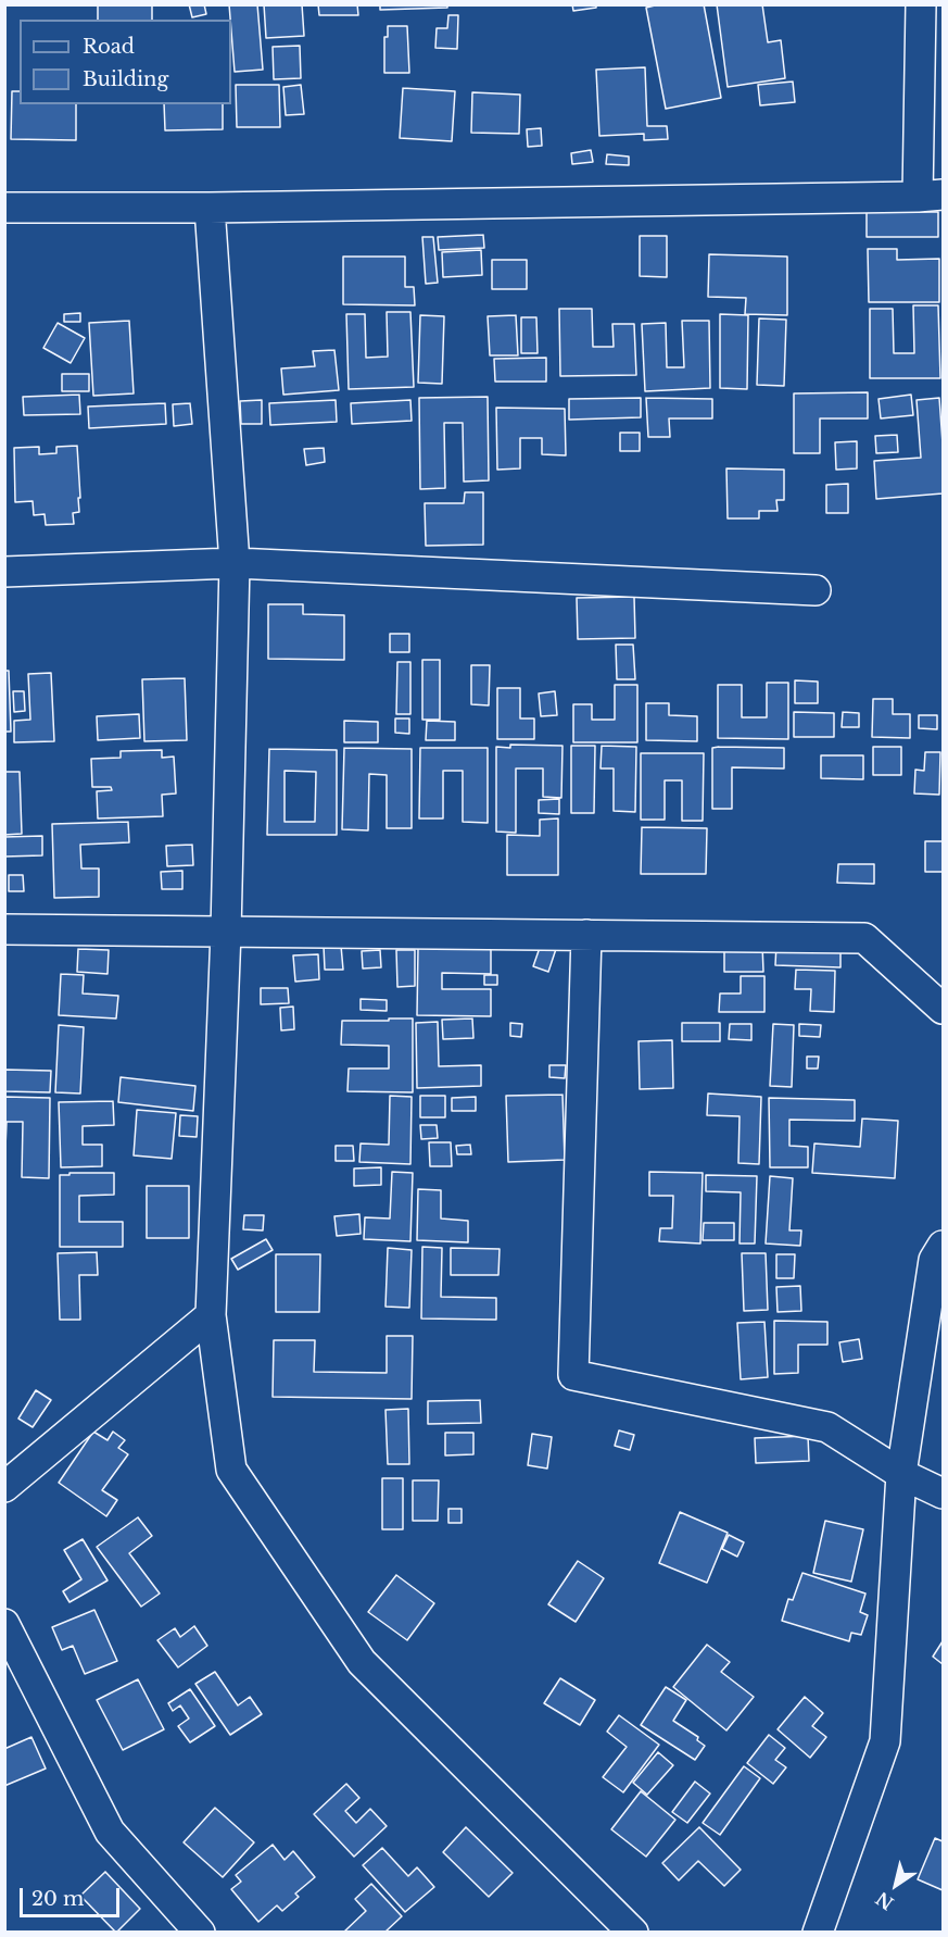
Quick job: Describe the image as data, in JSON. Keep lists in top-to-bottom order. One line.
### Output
{"legend":["Road","Building"],"scale_bar":"20 m","north":"bottom left"}
